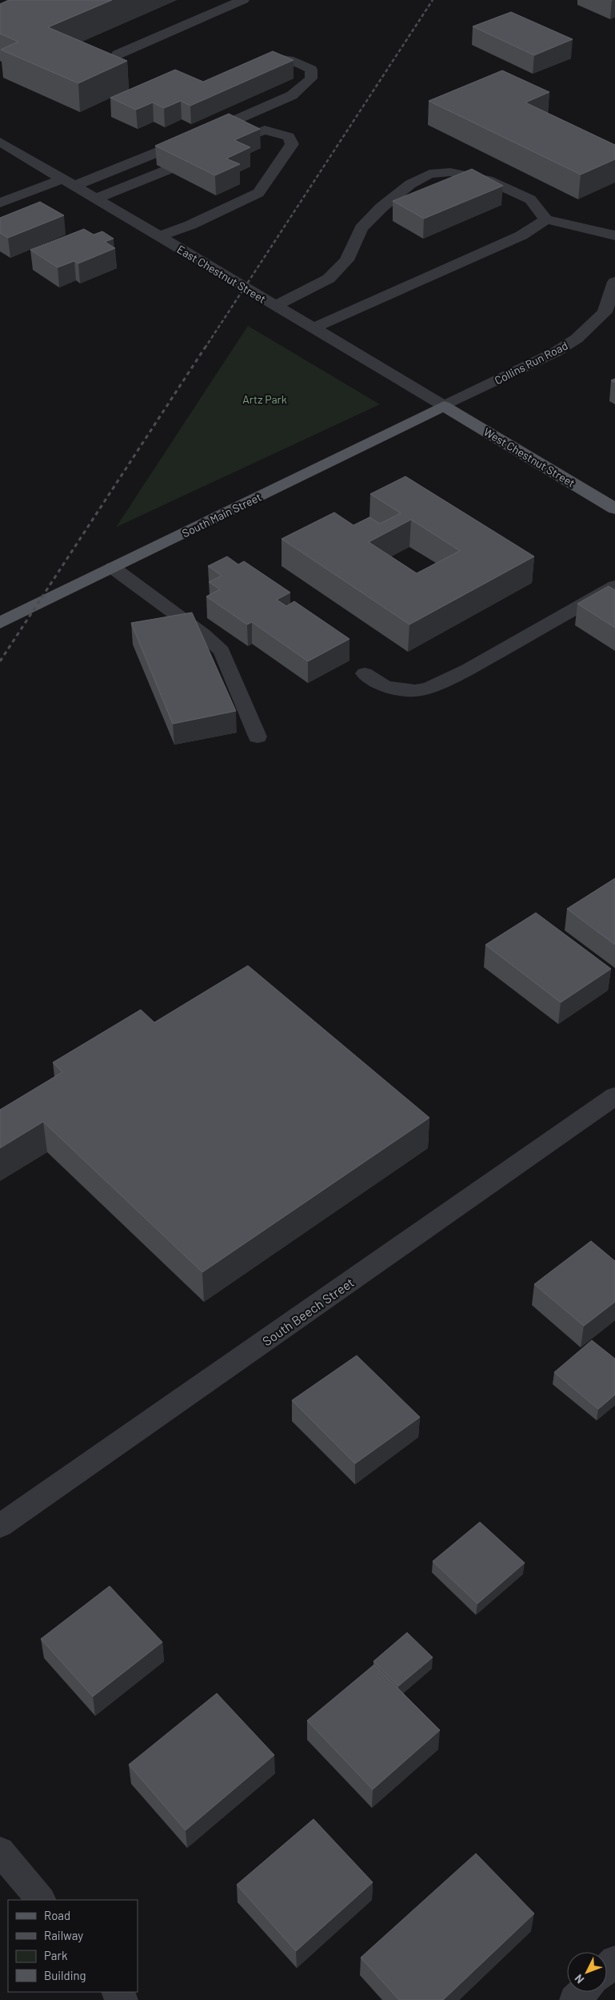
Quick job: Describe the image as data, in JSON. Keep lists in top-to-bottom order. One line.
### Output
{"streets":{"main road":["West Chestnut Street","South Main Street"],"street":["East Chestnut Street","Collins Run Road","South Beech Street"]},"crossings":[["East Chestnut Street","Collins Run Road"],["East Chestnut Street","West Chestnut Street"],["East Chestnut Street","South Main Street"],["Collins Run Road","West Chestnut Street"],["Collins Run Road","South Main Street"],["West Chestnut Street","South Main Street"]],"parks":["Artz Park"],"legend":["Road","Railway","Park","Building"],"north":"bottom left"}
